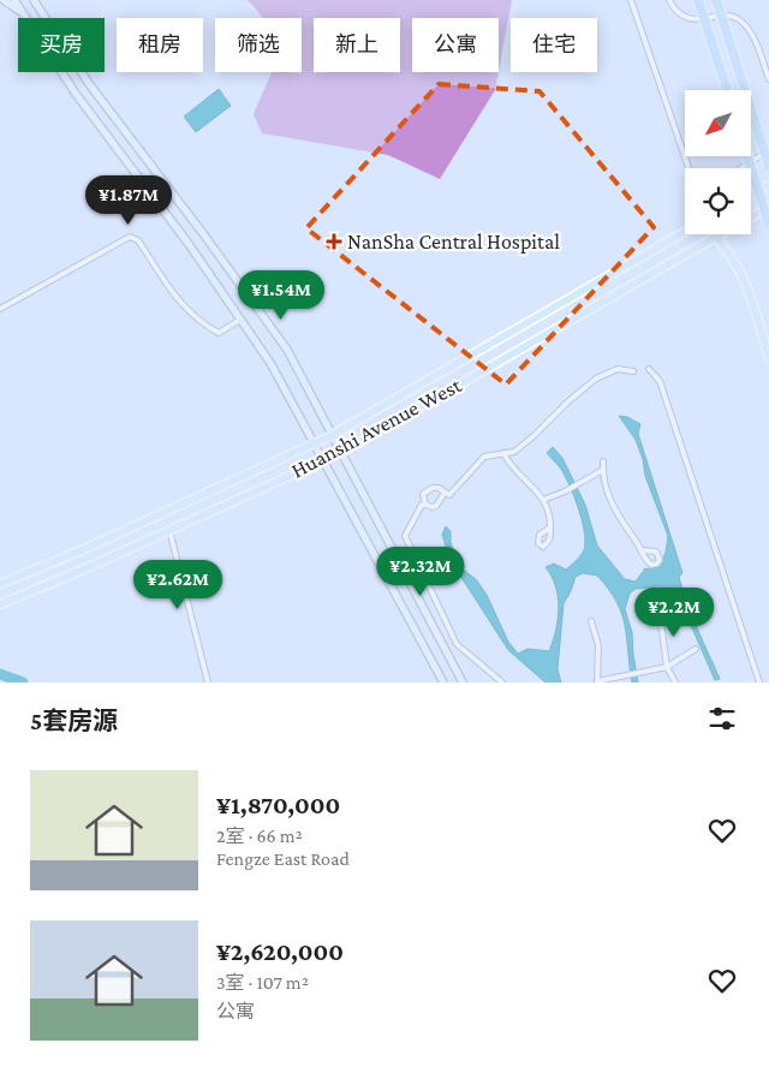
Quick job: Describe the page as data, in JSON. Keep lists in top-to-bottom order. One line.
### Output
{"streets":{"main road":["Huanshi Avenue West"]},"places":{"health":["NanSha Central Hospital"]},"north":"bottom left","page":{"chip":["买房","租房","筛选","新上","公寓","住宅"],"price":["¥1.87M","¥1.54M","¥2.32M","¥2.62M","¥2.2M"],"heading":"5套房源","list":[{"name":"¥1,870,000","note":"2室 · 66 m² · Fengze East Road"},{"name":"¥2,620,000","note":"3室 · 107 m² · 公寓"}]}}
